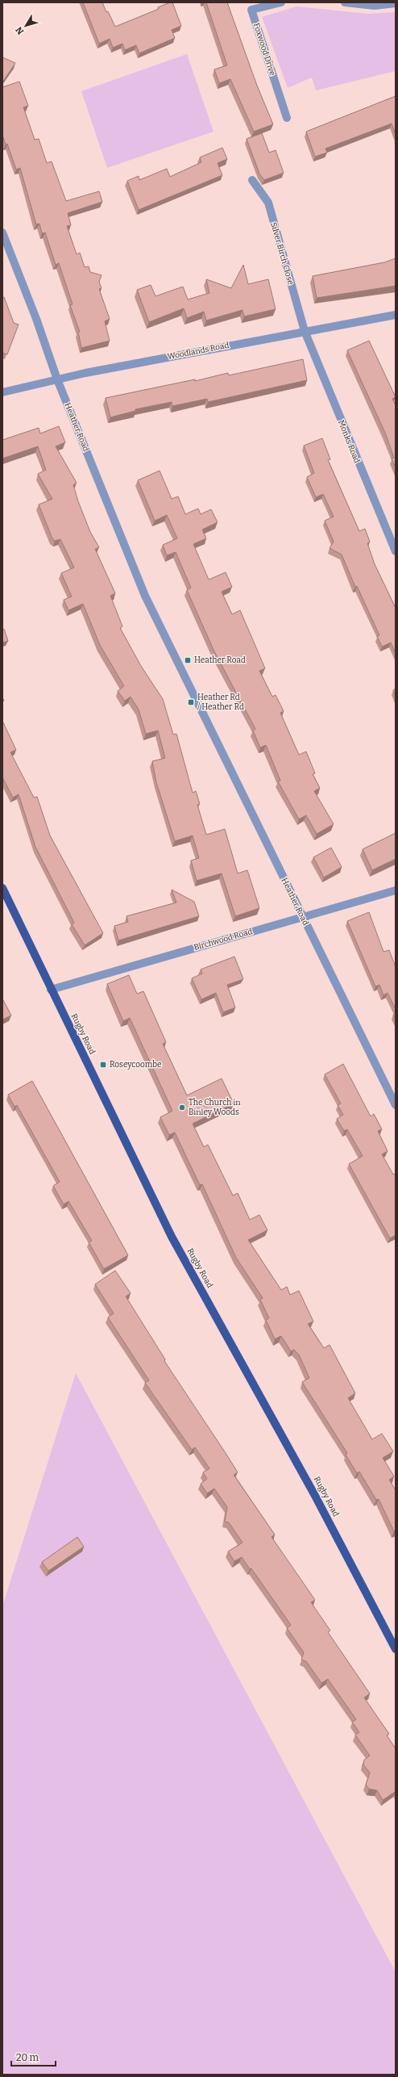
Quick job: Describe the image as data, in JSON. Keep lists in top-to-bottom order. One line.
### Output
{"streets":{"main road":["Rugby Road"],"street":["Foxwood Drive","Silver Birch Close","Woodlands Road","Heather Road","Monks Road","Birchwood Road"]},"crossings":[["Silver Birch Close","Woodlands Road"],["Silver Birch Close","Monks Road"],["Woodlands Road","Heather Road"],["Woodlands Road","Monks Road"],["Heather Road","Birchwood Road"],["Birchwood Road","Rugby Road"]],"places":{"transit":["Heather Road","Heather Rd / Heather Rd","Roseycoombe"],"other":["The Church in Binley Woods"]},"scale_bar":"20 m","north":"bottom left"}
